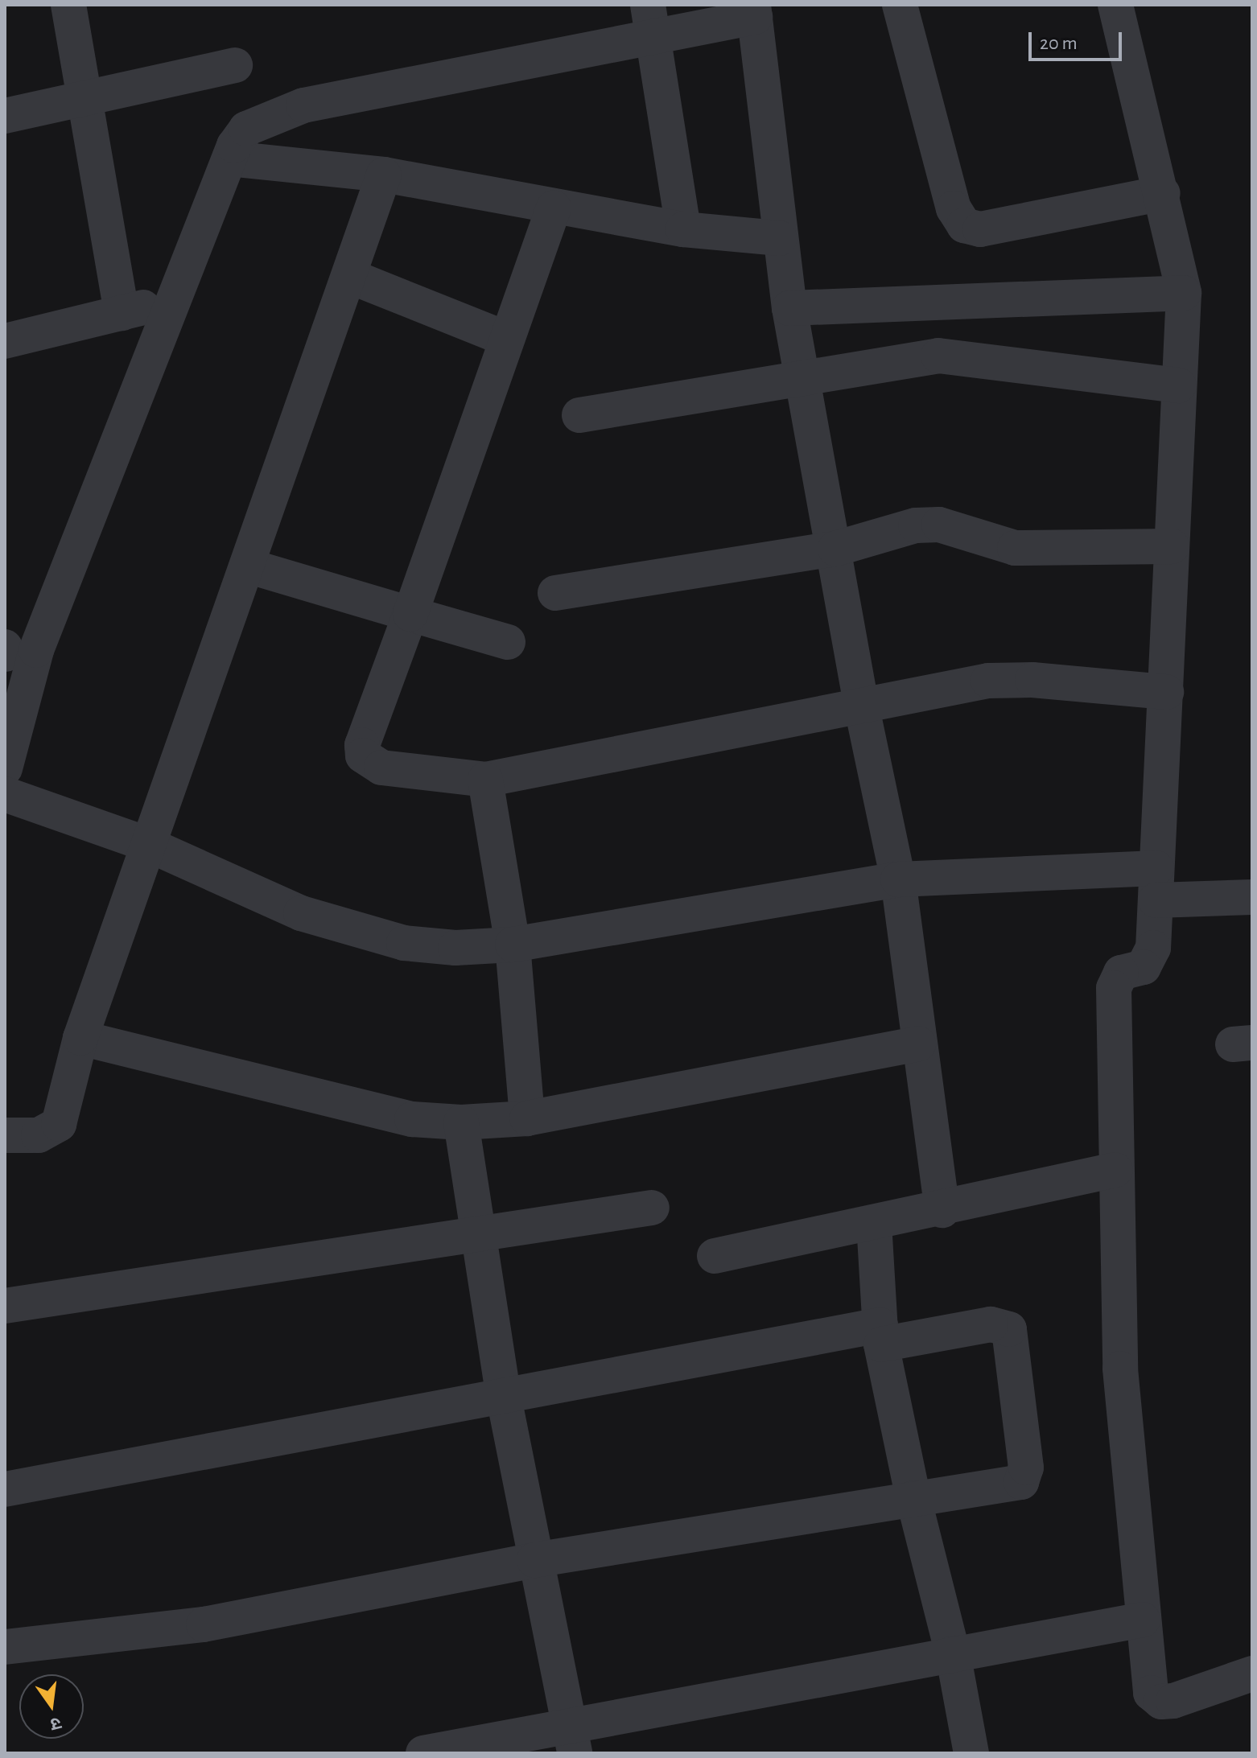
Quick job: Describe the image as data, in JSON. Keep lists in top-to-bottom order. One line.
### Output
{"scale_bar":"20 m","north":"bottom"}
